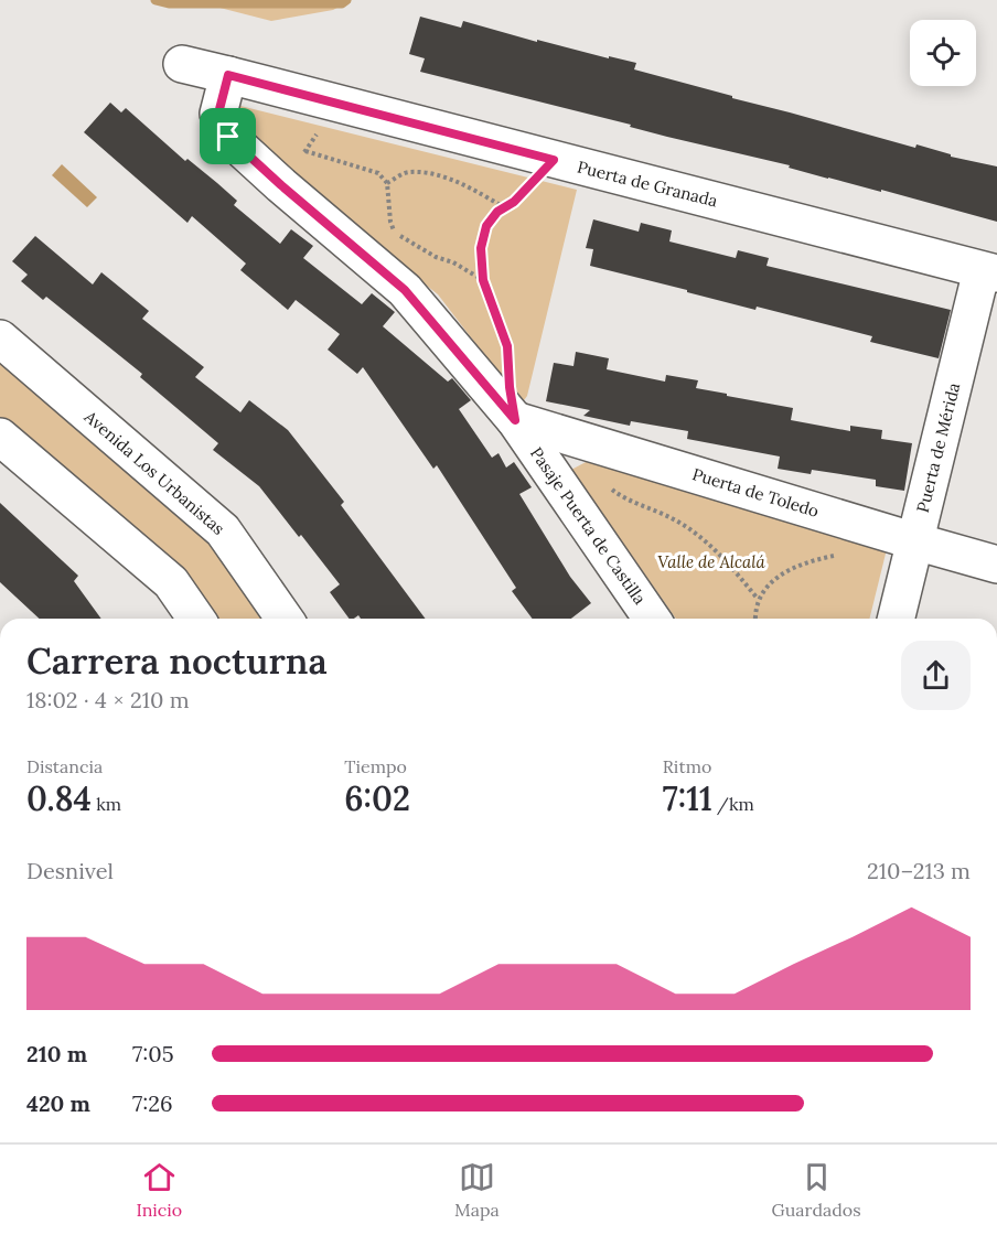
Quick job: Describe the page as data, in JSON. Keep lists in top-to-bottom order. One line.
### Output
{"streets":{"street":["Puerta de Granada","Puerta de Mérida","Avenida Los Urbanistas","Puerta de Toledo","Pasaje Puerta de Castilla"]},"crossings":[["Puerta de Granada","Puerta de Mérida"],["Puerta de Granada","Pasaje Puerta de Castilla"],["Puerta de Mérida","Puerta de Toledo"],["Puerta de Toledo","Pasaje Puerta de Castilla"]],"parks":["Valle de Alcalá"],"page":{"heading":["Carrera nocturna","18:02 · 4 × 210 m"],"stats":[["Distancia","0.84 km"],["Tiempo","6:02"],["Ritmo","7:11 /km"]],"chart":["Desnivel","210–213 m"],"list":[{"name":"210 m","note":"7:05"},{"name":"420 m","note":"7:26"}],"tabs":["Inicio","Mapa","Guardados"]}}
